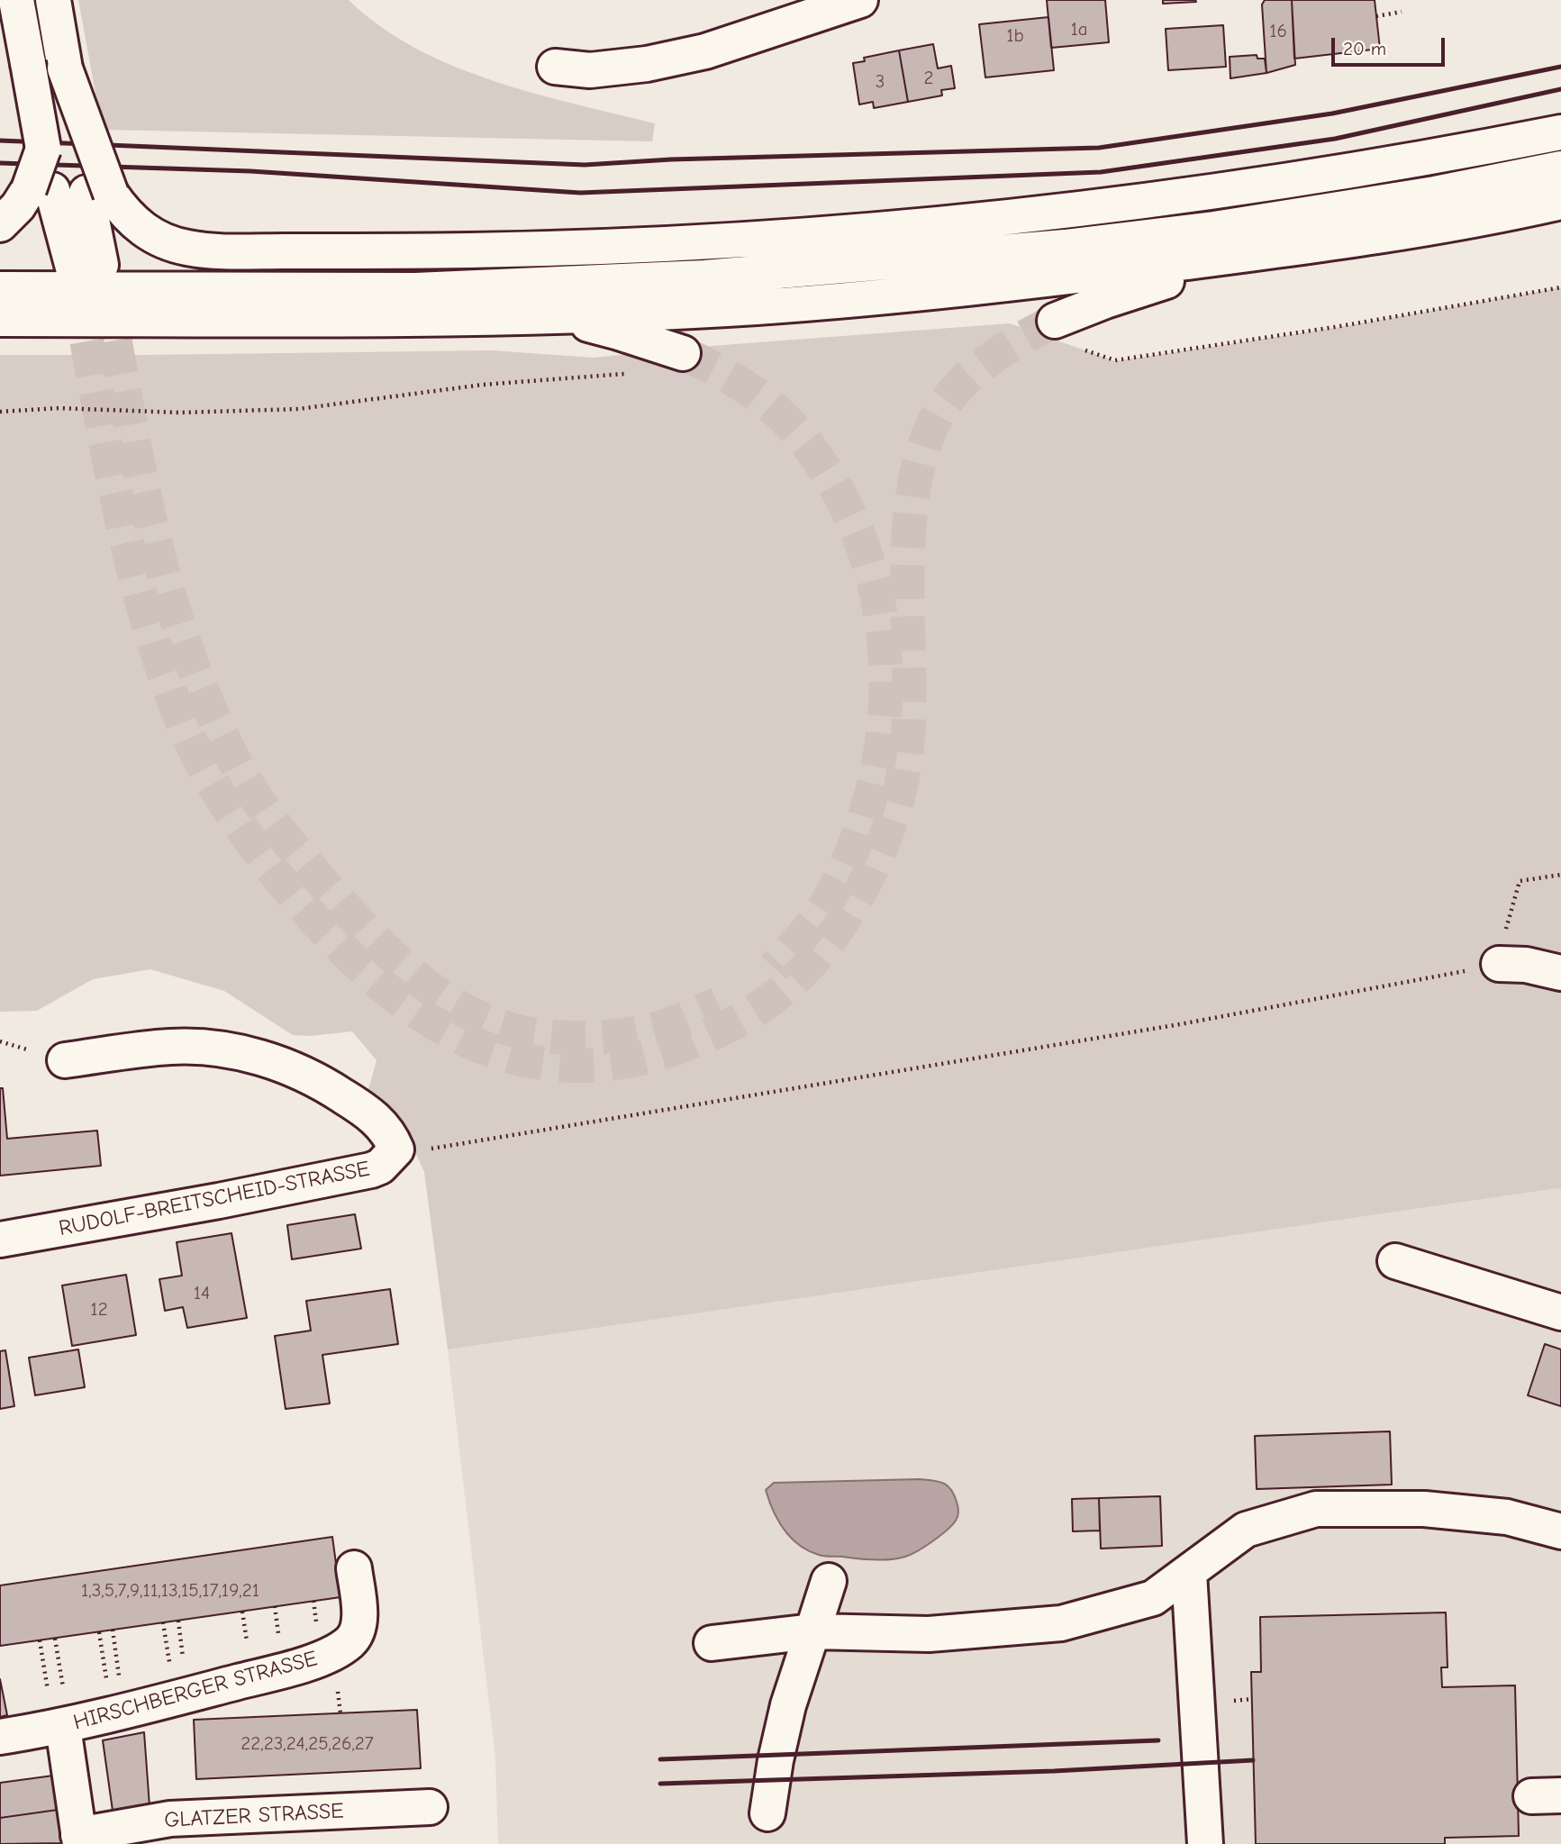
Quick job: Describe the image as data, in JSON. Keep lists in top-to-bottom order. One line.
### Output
{"streets":{"main road":["RUDOLF-BREITSCHEID-STRASSE","HIRSCHBERGER STRASSE","GLATZER STRASSE"]},"crossings":[["HIRSCHBERGER STRASSE","GLATZER STRASSE"]],"house_numbers":["1a","16","1b","2","3","14","12","1,3,5,7,9,11,13,15,17,19,21","22,23,24,25,26,27"],"scale_bar":"20 m"}
